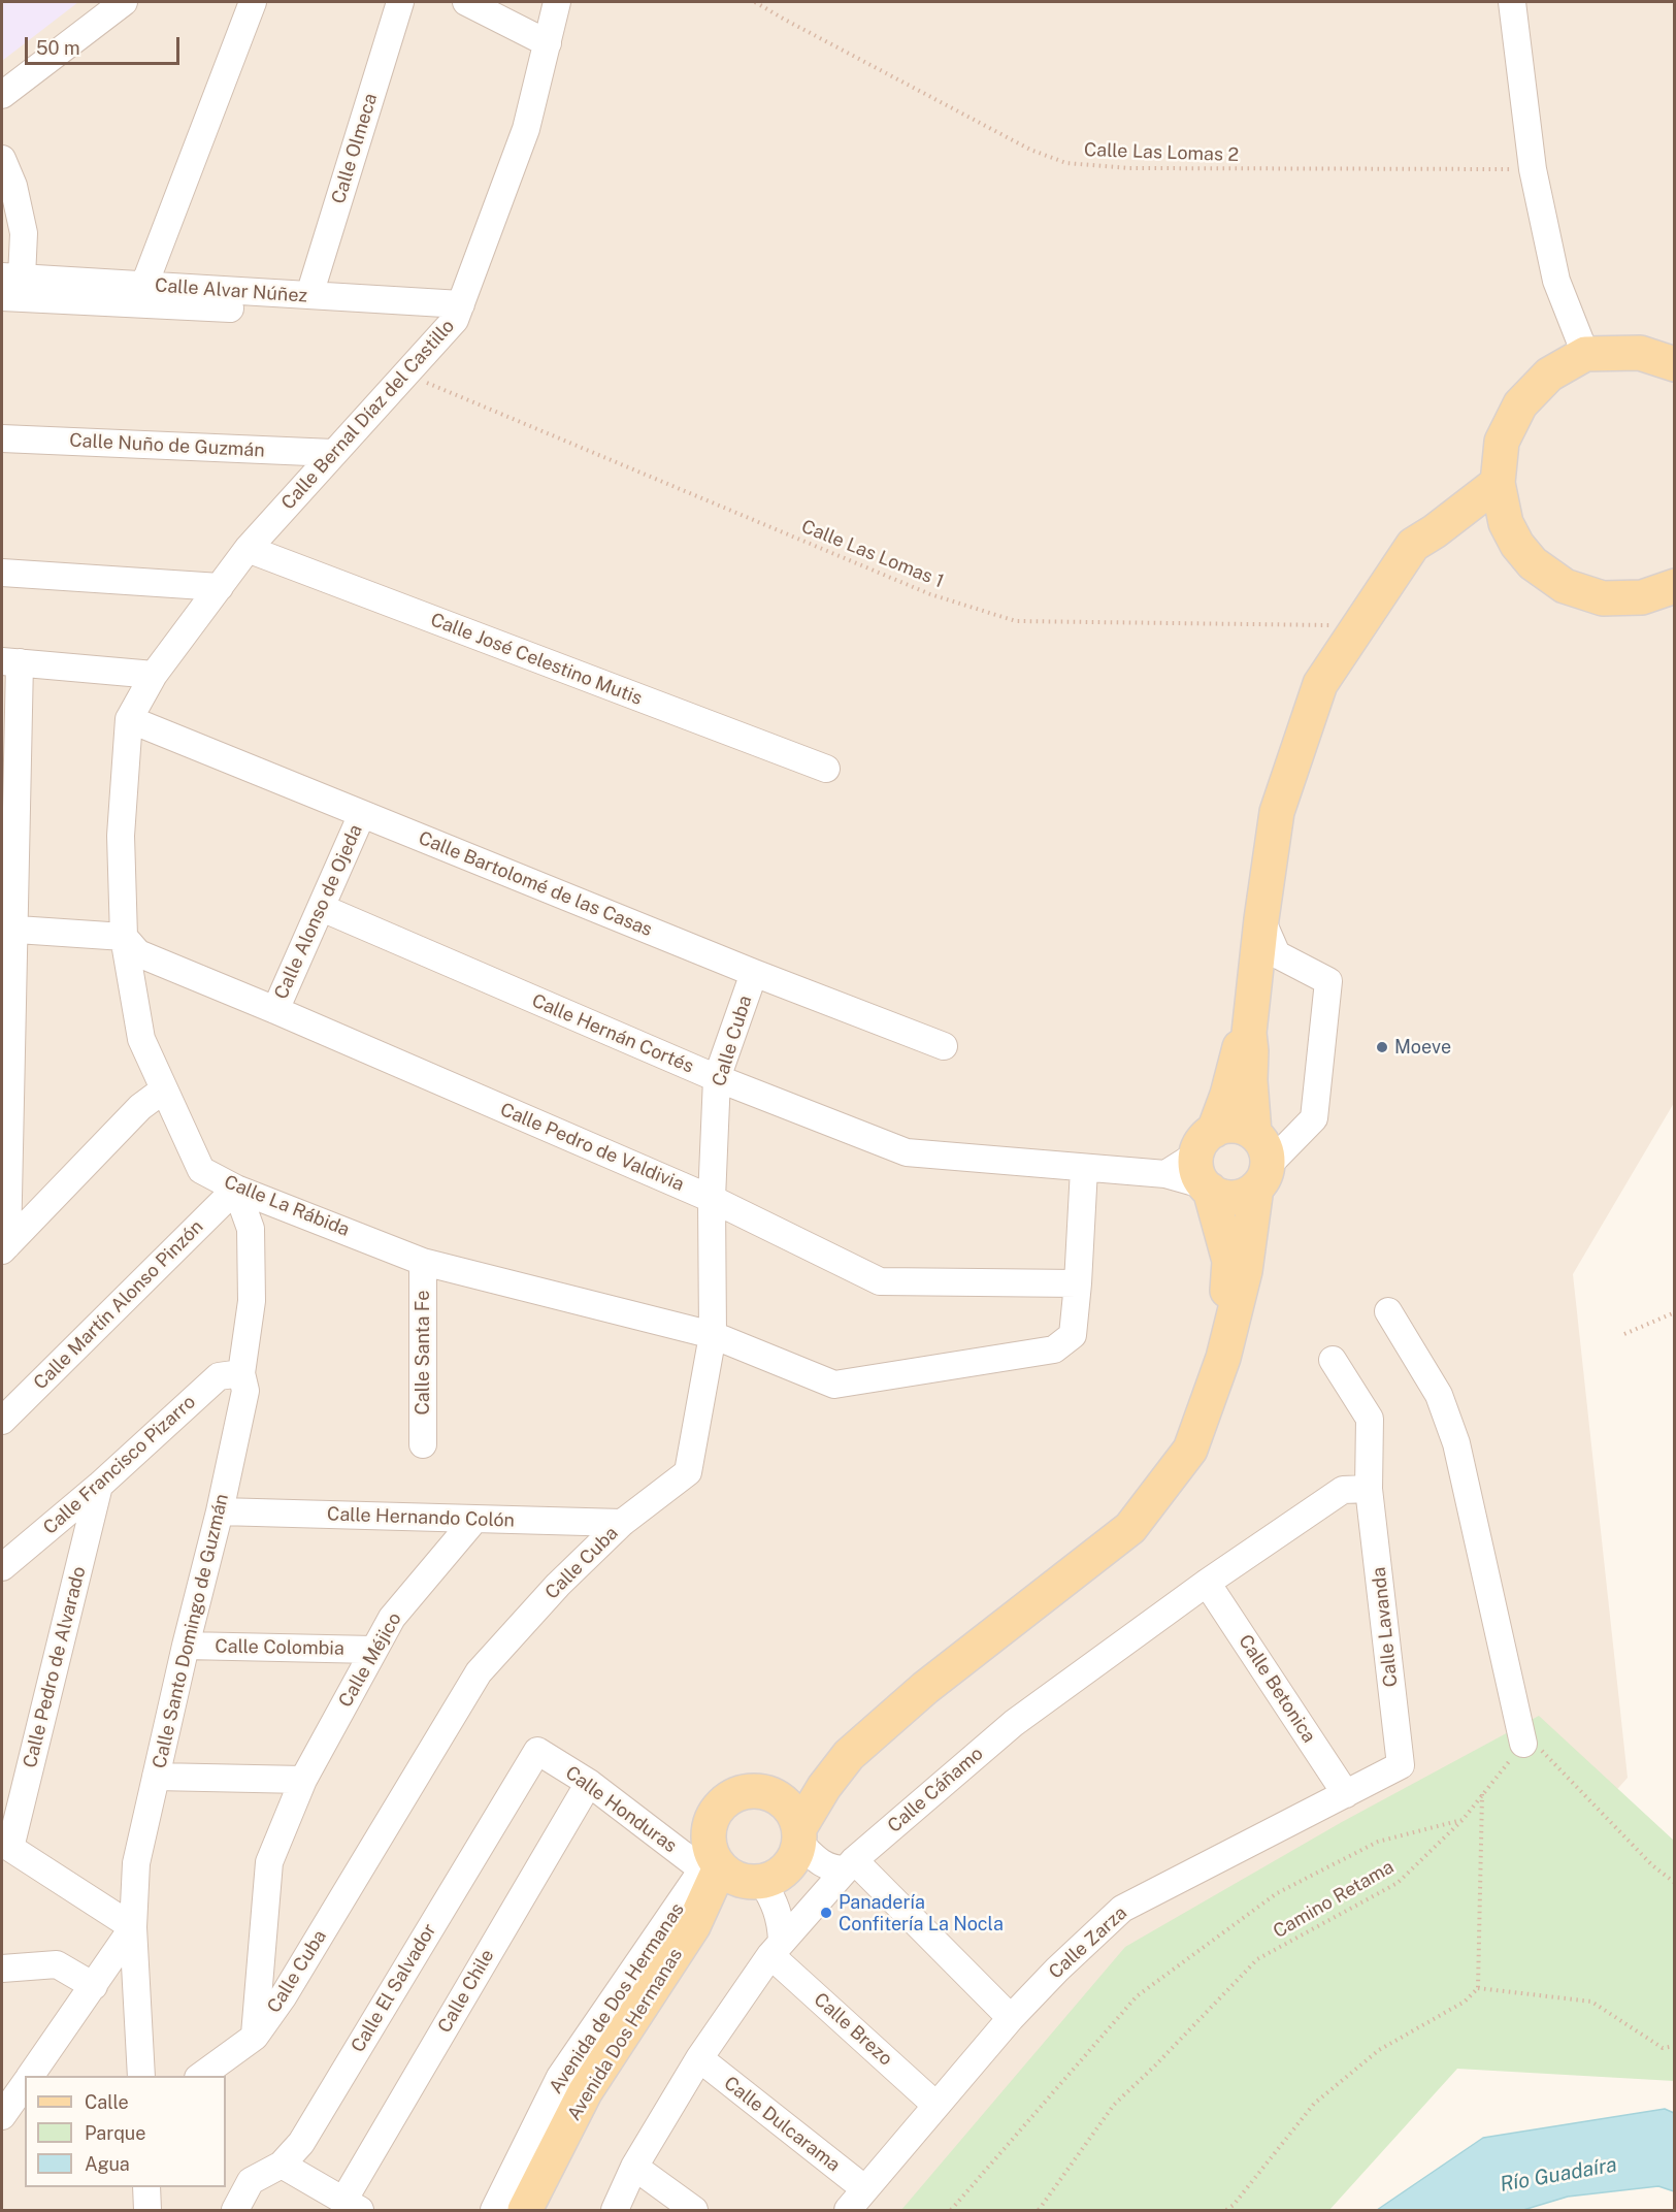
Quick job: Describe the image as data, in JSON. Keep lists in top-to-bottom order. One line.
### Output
{"streets":{"main road":["Avenida Dos Hermanas"],"street":["Calle Olmeca","Calle Alvar Núñez","Calle Bernal Díaz del Castillo","Calle Nuño de Guzmán","Calle José Celestino Mutis","Calle Bartolomé de las Casas","Calle Alonso de Ojeda","Calle Hernán Cortés","Calle Cuba","Calle Pedro de Valdivia","Calle La Rábida","Calle Martín Alonso Pinzón","Calle Santa Fe","Calle Francisco Pizarro","Calle Hernando Colón","Calle Lavanda","Calle Santo Domingo de Guzmán","Calle Colombia","Calle Méjico","Calle Pedro de Alvarado","Calle Betonica","Calle Cáñamo","Calle Honduras","Calle Zarza","Calle El Salvador","Calle Chile","Avenida de Dos Hermanas","Calle Brezo","Calle Dulcarama"],"path":["Calle Las Lomas 2","Calle Las Lomas 1","Camino Retama"]},"crossings":[["Calle Olmeca","Calle Alvar Núñez"],["Calle Alvar Núñez","Calle Bernal Díaz del Castillo"],["Calle Bernal Díaz del Castillo","Calle Nuño de Guzmán"],["Calle Bernal Díaz del Castillo","Calle Las Lomas 1"],["Calle Bernal Díaz del Castillo","Calle José Celestino Mutis"],["Calle Bernal Díaz del Castillo","Calle Bartolomé de las Casas"],["Calle Bernal Díaz del Castillo","Calle La Rábida"],["Calle Bartolomé de las Casas","Calle Alonso de Ojeda"],["Calle Bartolomé de las Casas","Calle Cuba"],["Calle Bartolomé de las Casas","Calle La Rábida"],["Calle Alonso de Ojeda","Calle Hernán Cortés"],["Calle Alonso de Ojeda","Calle Pedro de Valdivia"],["Calle Hernán Cortés","Calle Cuba"],["Calle Hernán Cortés","Calle La Rábida"],["Calle Cuba","Calle Pedro de Valdivia"],["Calle Cuba","Calle La Rábida"],["Calle Cuba","Calle Hernando Colón"],["Calle Cuba","Calle Méjico"],["Calle Pedro de Valdivia","Calle La Rábida"],["Calle La Rábida","Calle Martín Alonso Pinzón"],["Calle La Rábida","Calle Santa Fe"],["Calle La Rábida","Calle Santo Domingo de Guzmán"],["Calle Martín Alonso Pinzón","Calle Santo Domingo de Guzmán"],["Calle Francisco Pizarro","Calle Santo Domingo de Guzmán"],["Calle Francisco Pizarro","Calle Pedro de Alvarado"],["Calle Hernando Colón","Calle Santo Domingo de Guzmán"],["Calle Hernando Colón","Calle Méjico"],["Calle Lavanda","Calle Cáñamo"],["Calle Lavanda","Calle Zarza"],["Calle Santo Domingo de Guzmán","Calle Colombia"],["Calle Colombia","Calle Méjico"],["Calle Betonica","Calle Cáñamo"],["Calle Betonica","Calle Zarza"],["Calle Cáñamo","Calle Brezo"],["Calle Cáñamo","Calle Dulcarama"],["Calle Honduras","Calle El Salvador"],["Calle Honduras","Calle Chile"],["Calle Honduras","Avenida de Dos Hermanas"],["Calle Honduras","Avenida Dos Hermanas"],["Calle Zarza","Calle Brezo"],["Calle Zarza","Calle Dulcarama"],["Avenida de Dos Hermanas","Avenida Dos Hermanas"]],"water":["Río Guadaíra"],"places":["Moeve","Panadería Confitería La Nocla"],"legend":["Calle","Parque","Agua"],"scale_bar":"50 m"}
